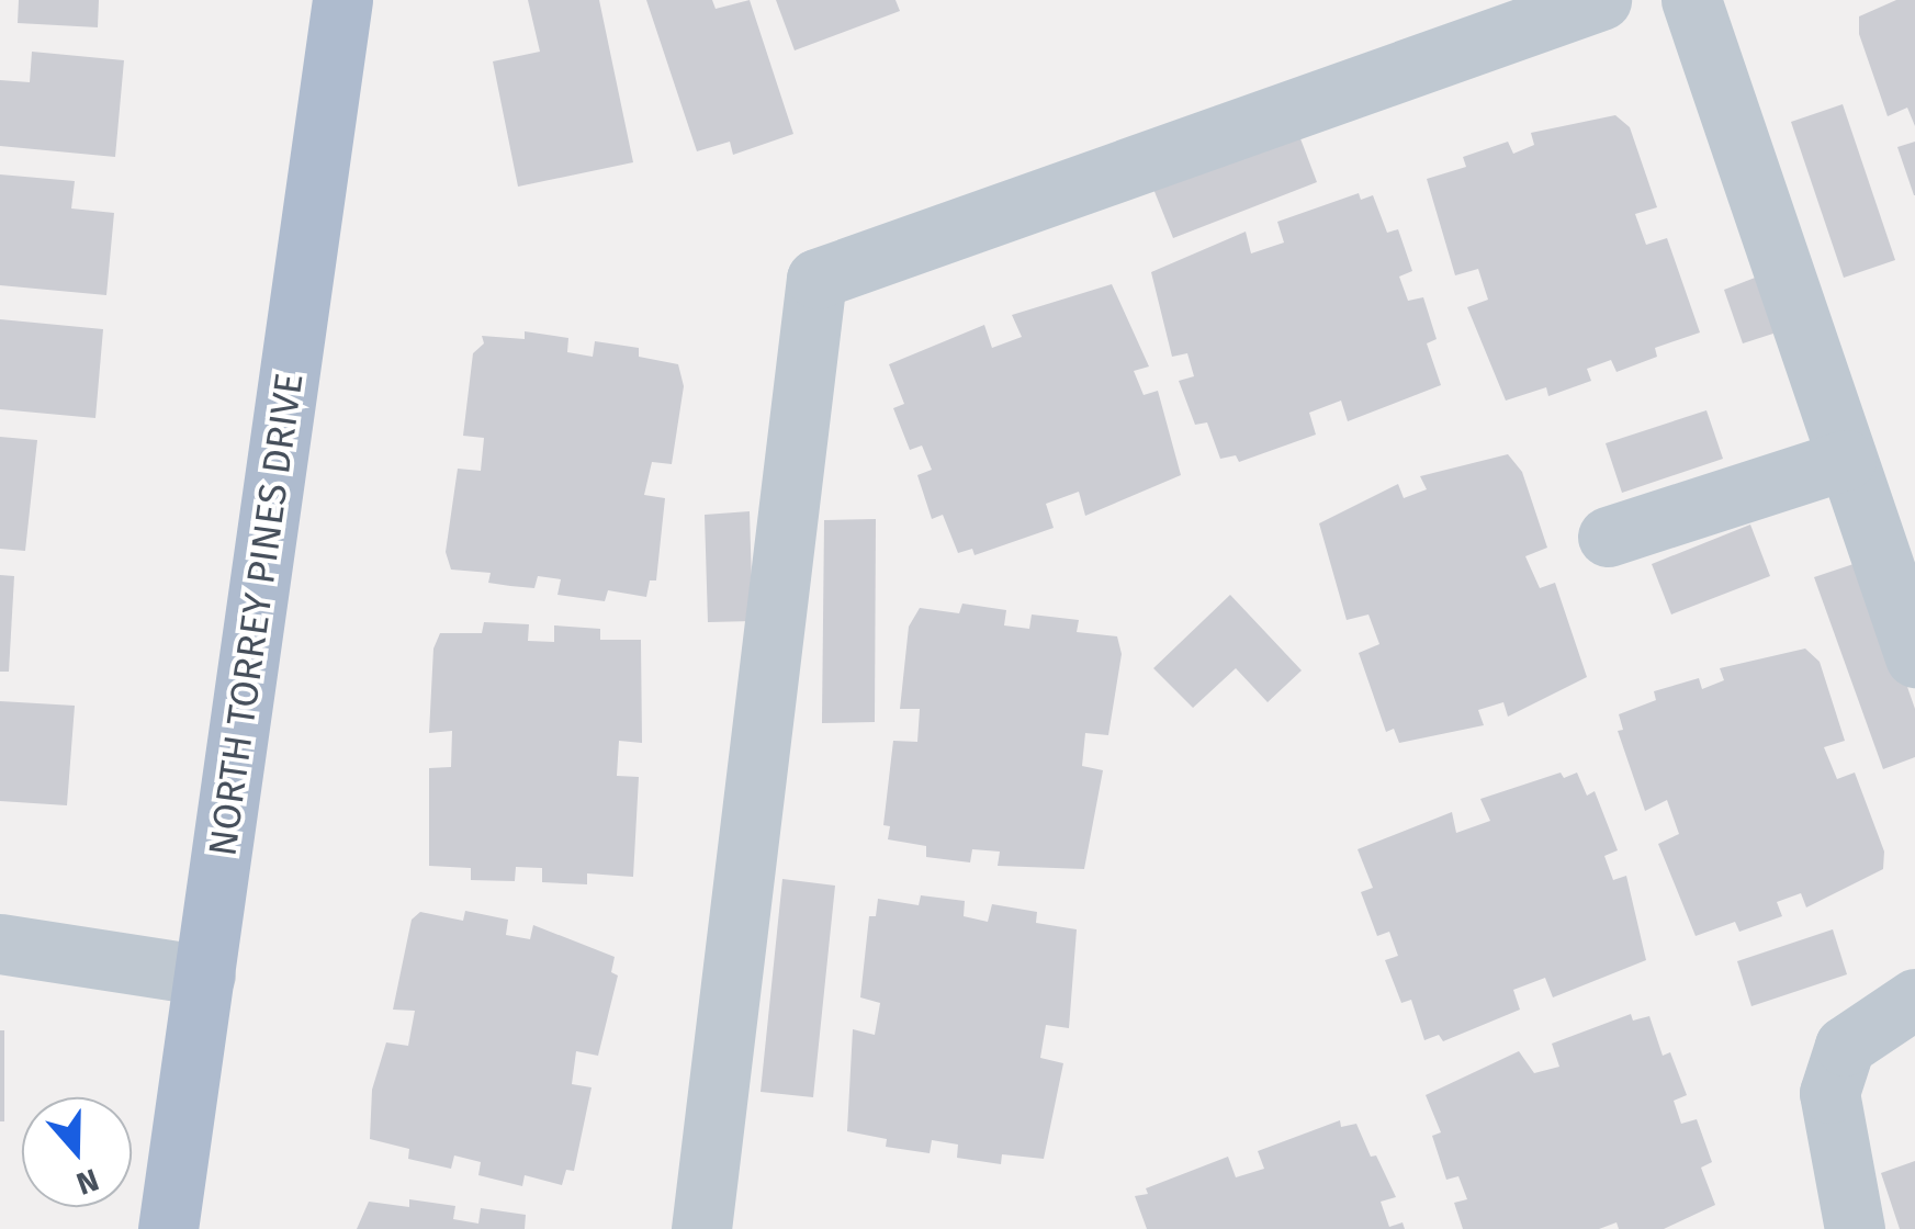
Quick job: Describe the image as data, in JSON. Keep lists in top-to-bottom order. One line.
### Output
{"streets":{"main road":["NORTH TORREY PINES DRIVE"]},"north":"bottom"}
